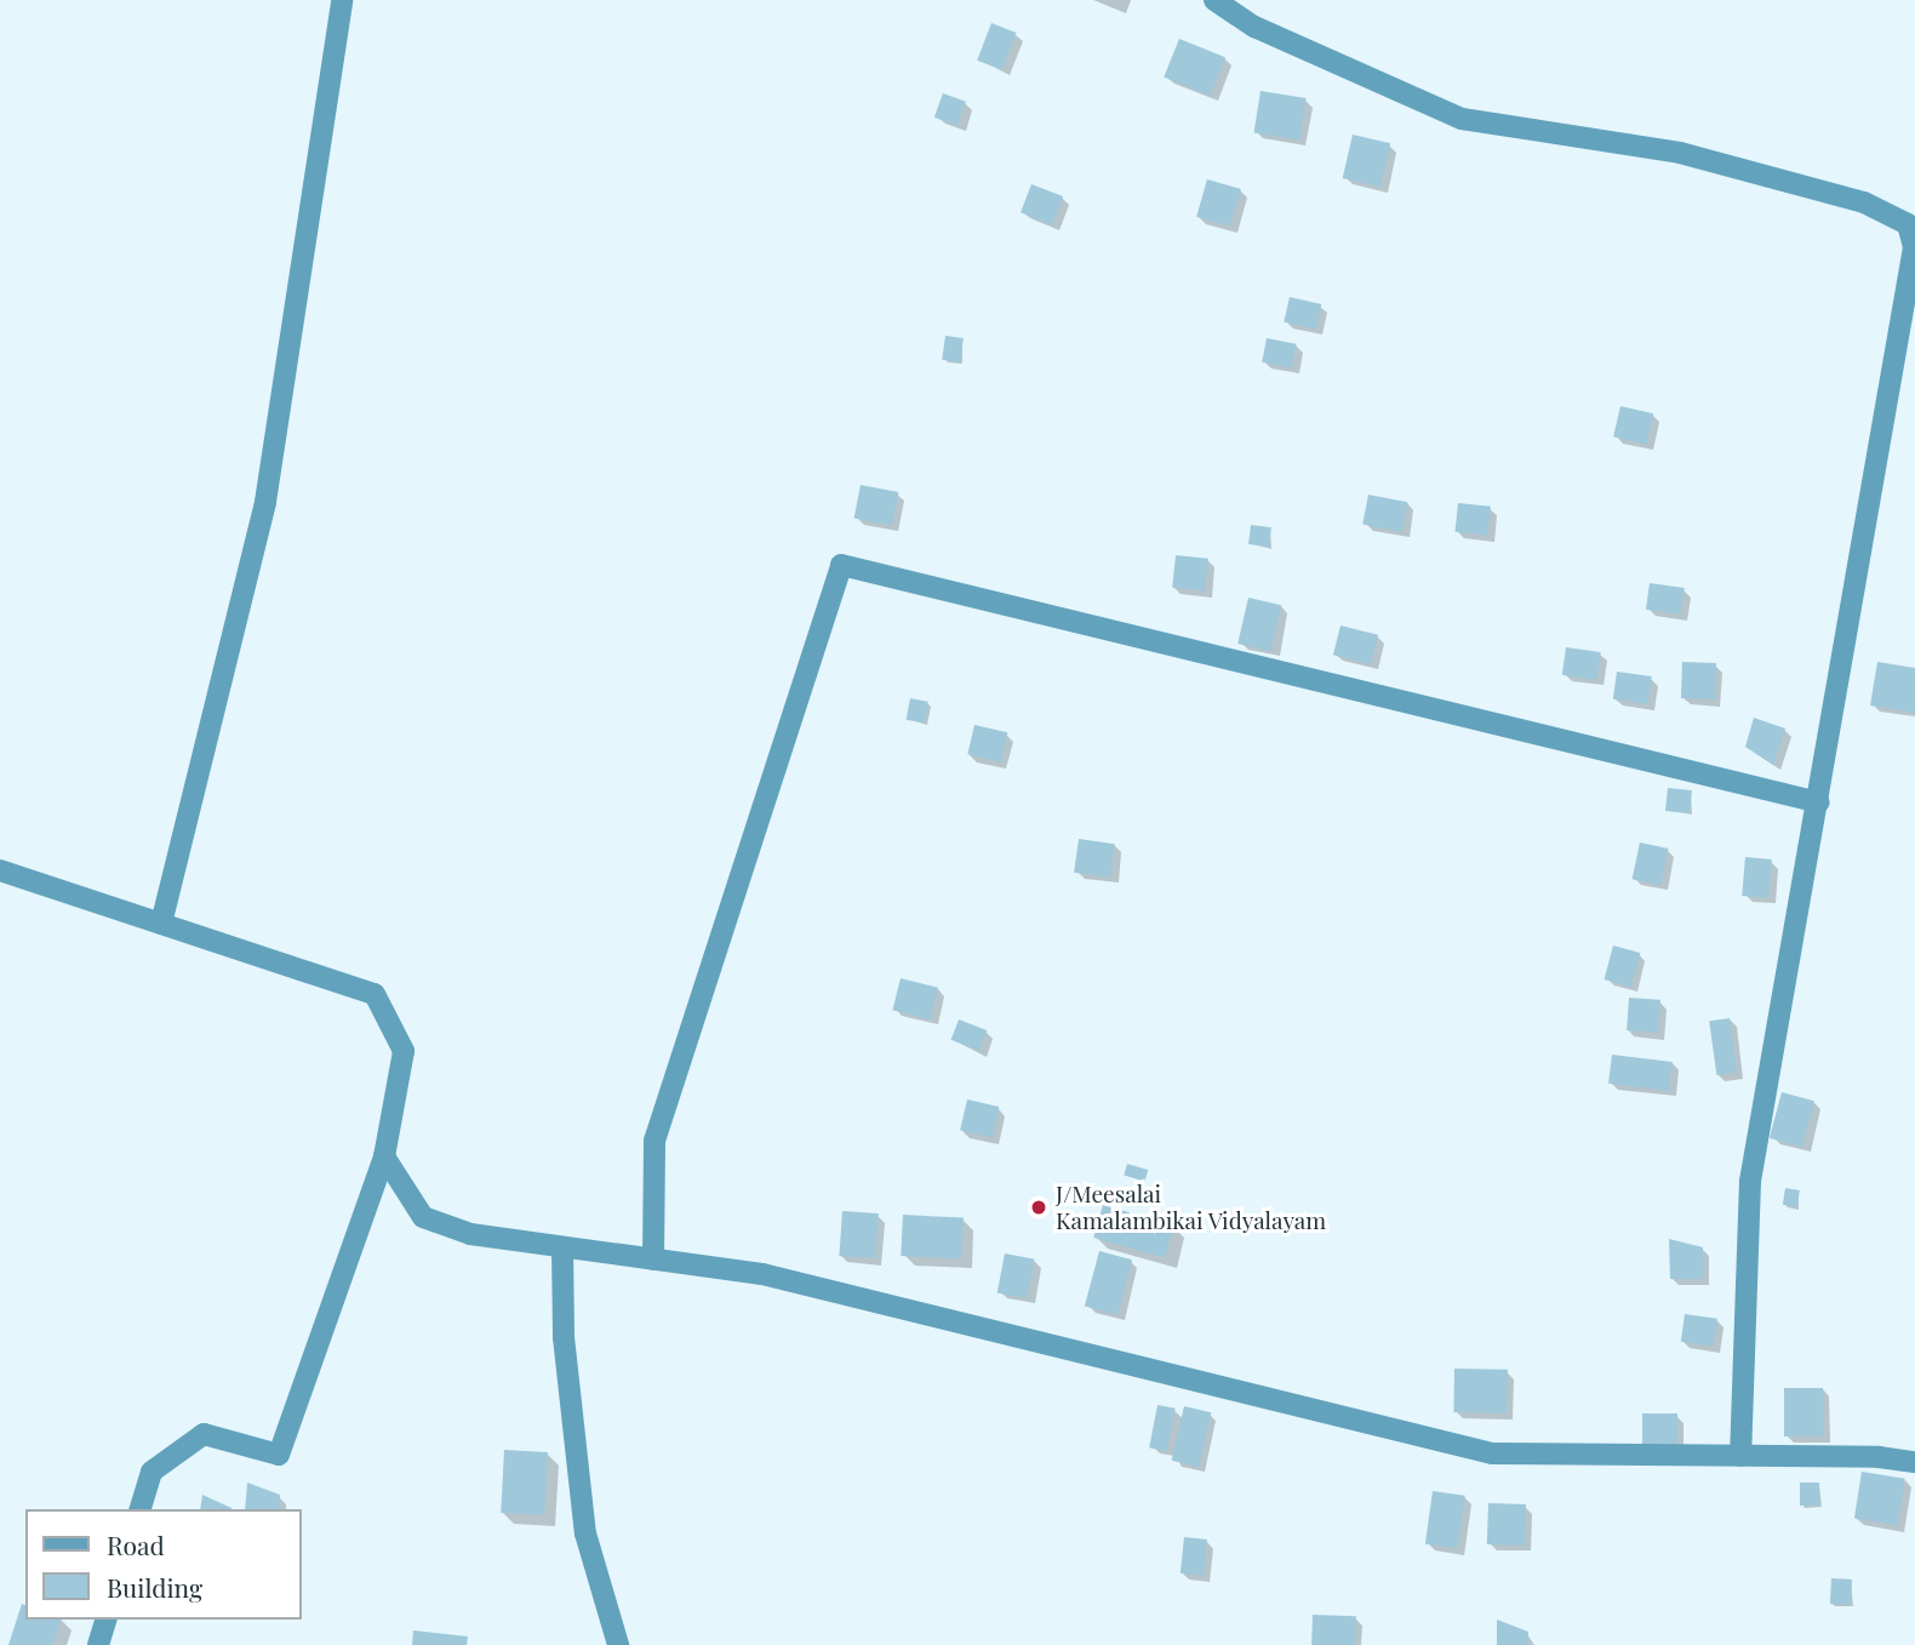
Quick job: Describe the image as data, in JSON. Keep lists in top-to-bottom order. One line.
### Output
{"places":["J/Meesalai Kamalambikai Vidyalayam"],"legend":["Road","Building"]}
